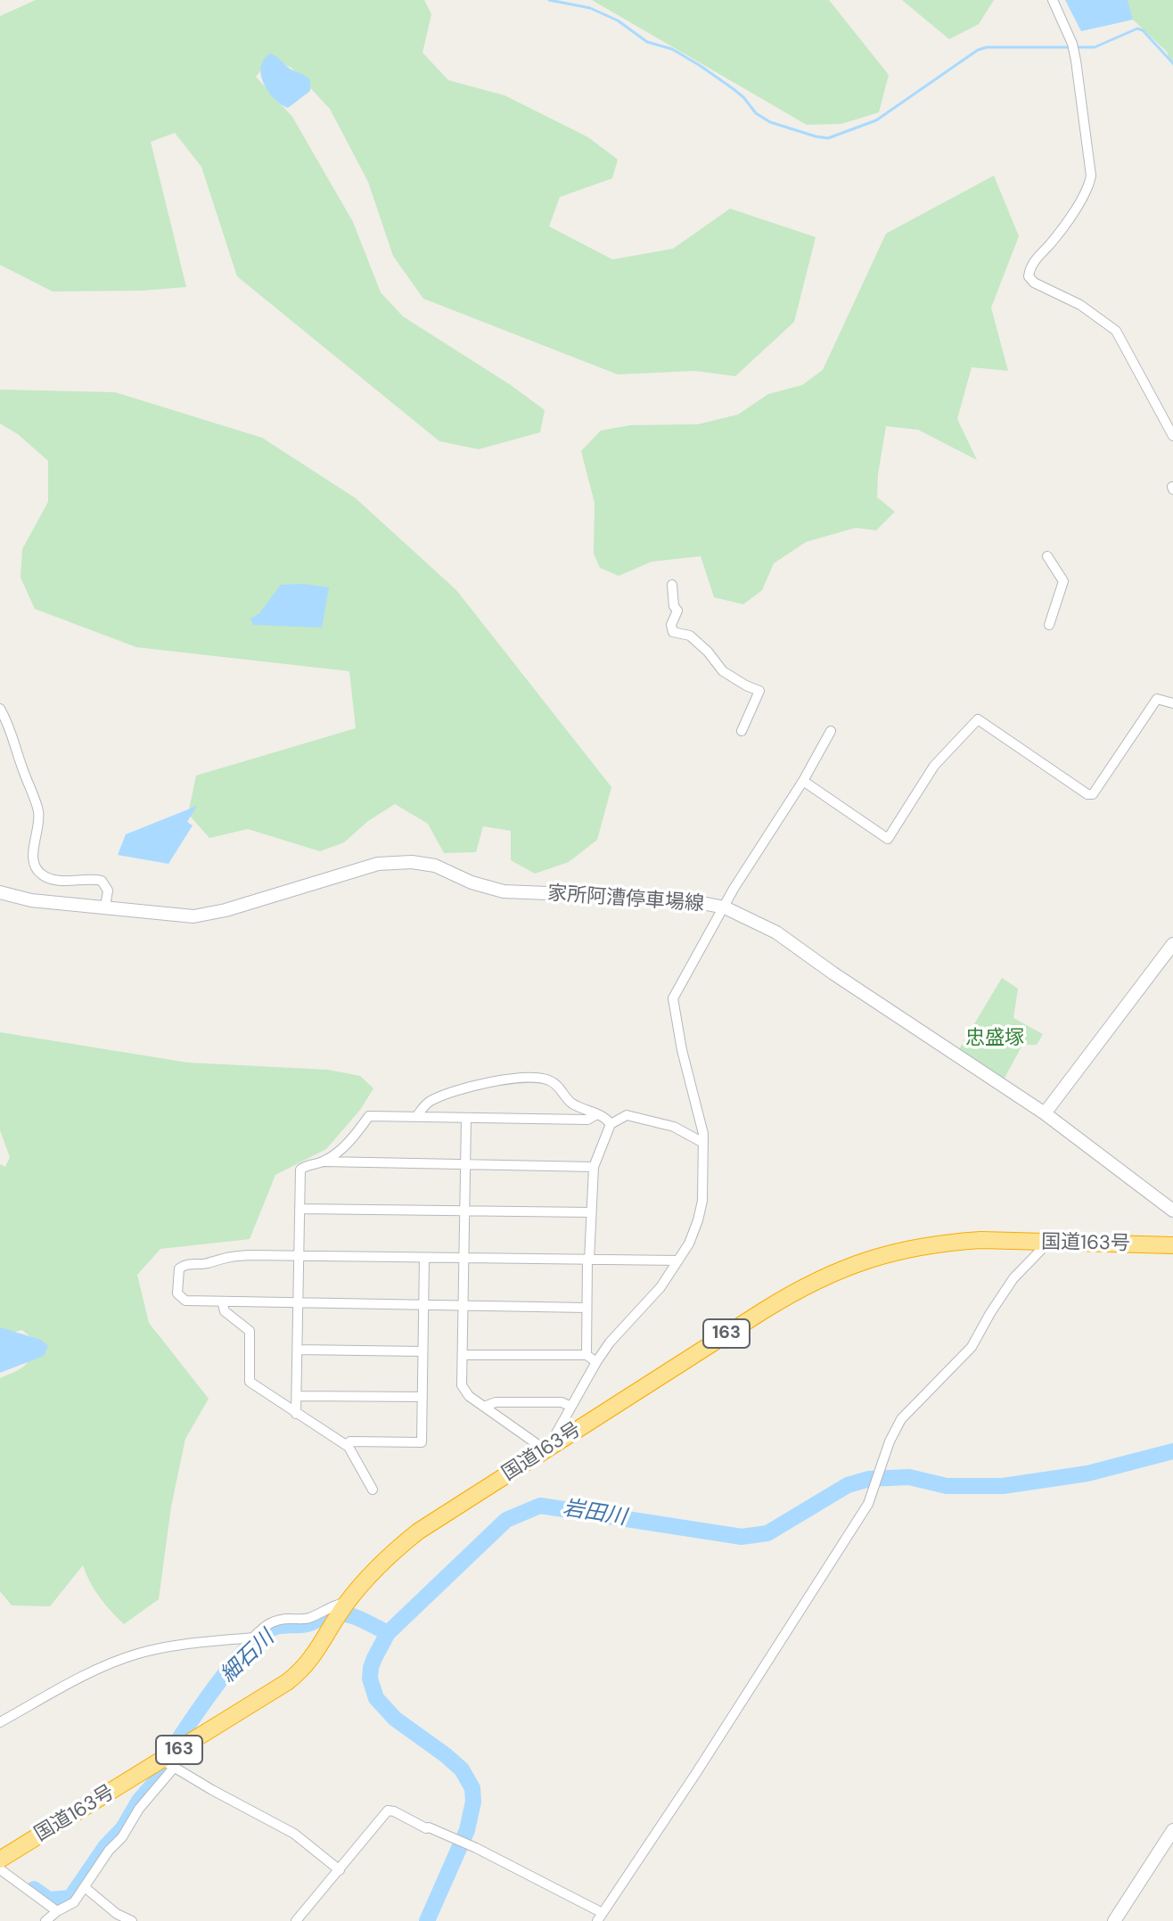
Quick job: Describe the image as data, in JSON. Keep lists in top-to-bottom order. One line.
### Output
{"streets":{"highway":["国道163号","163"],"main road":["家所阿漕停車場線"]},"water":["岩田川","細石川"],"parks":["忠盛塚"]}
